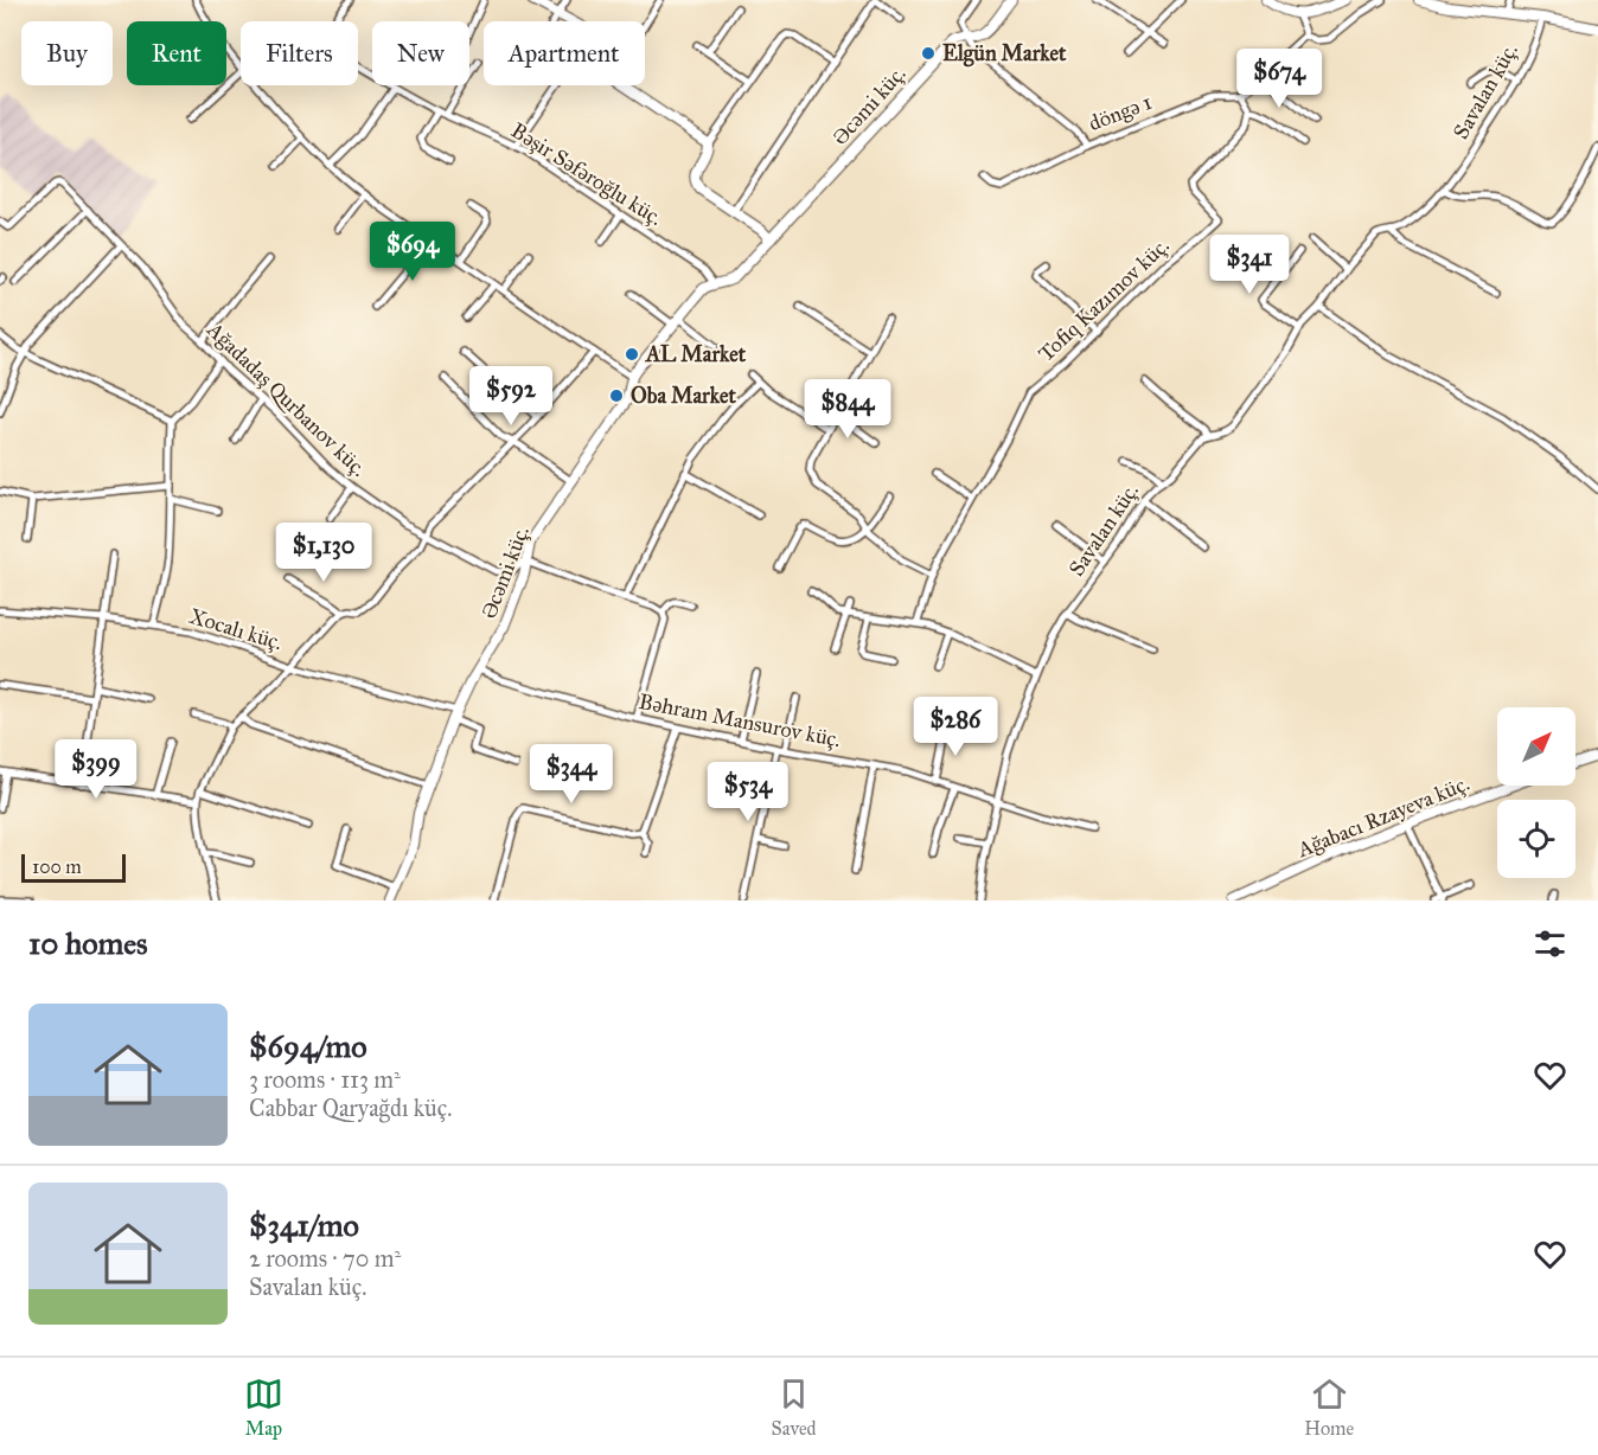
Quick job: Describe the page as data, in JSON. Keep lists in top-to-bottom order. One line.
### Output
{"streets":{"street":["Savalan küç.","Əcəmi küç.","döngə 1","Bəşir Səfəroğlu küç.","Tofiq Kazımov küç.","Ağadadaş Qurbanov küç.","Xocalı küç.","Bəhram Mansurov küç.","Ağabacı Rzayeva küç."]},"crossings":[["Savalan küç.","Bəhram Mansurov küç."],["Əcəmi küç.","döngə 1"],["Əcəmi küç.","Bəşir Səfəroğlu küç."],["Əcəmi küç.","Ağadadaş Qurbanov küç."],["Əcəmi küç.","Xocalı küç."],["Əcəmi küç.","Bəhram Mansurov küç."]],"places":["Elgün Market","AL Market","Oba Market"],"scale_bar":"100 m","north":"top right","page":{"chip":["Buy","Rent","Filters","New","Apartment"],"price":["$674","$694","$341","$592","$844","$1,130","$286","$399","$344","$534"],"scale":"100 m","heading":"10 homes","list":[{"name":"$694/mo","note":"3 rooms · 113 m² · Cabbar Qaryağdı küç."},{"name":"$341/mo","note":"2 rooms · 70 m² · Savalan küç."}],"tabs":["Map","Saved","Home"]}}
